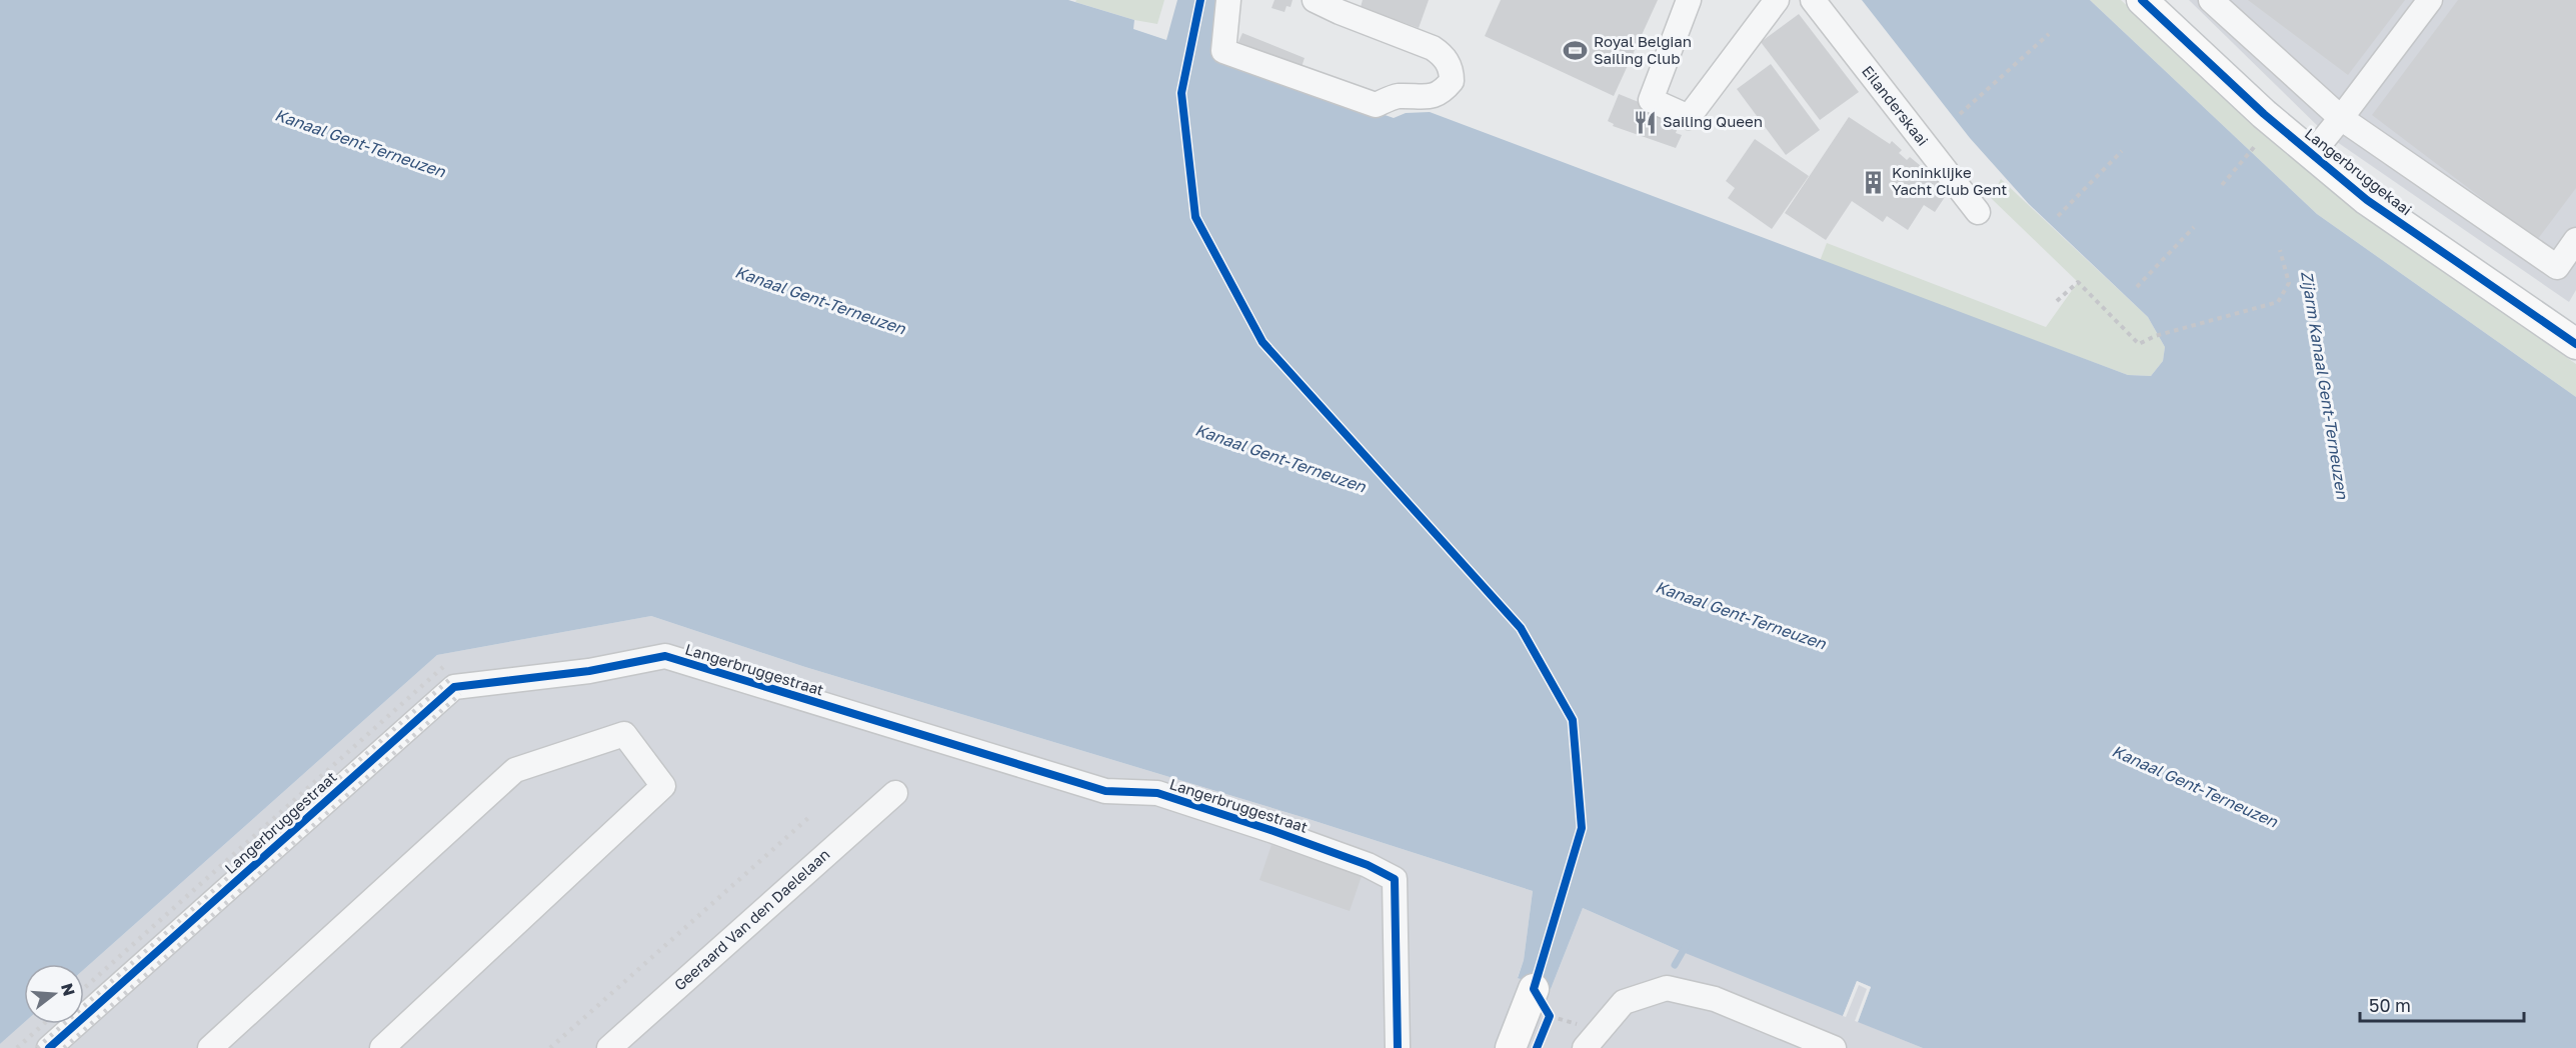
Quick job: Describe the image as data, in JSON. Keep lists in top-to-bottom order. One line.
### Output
{"streets":{"main road":["Langerbruggekaai"],"street":["Eilanderskaai","Langerbruggestraat","Geeraard Van den Daelelaan"]},"water":["Kanaal Gent-Terneuzen","Zijarm Kanaal Gent-Terneuzen"],"places":{"sports":["Royal Belgian Sailing Club"],"restaurant":["Sailing Queen"],"building":["Koninklijke Yacht Club Gent"]},"scale_bar":"50 m","north":"right"}
